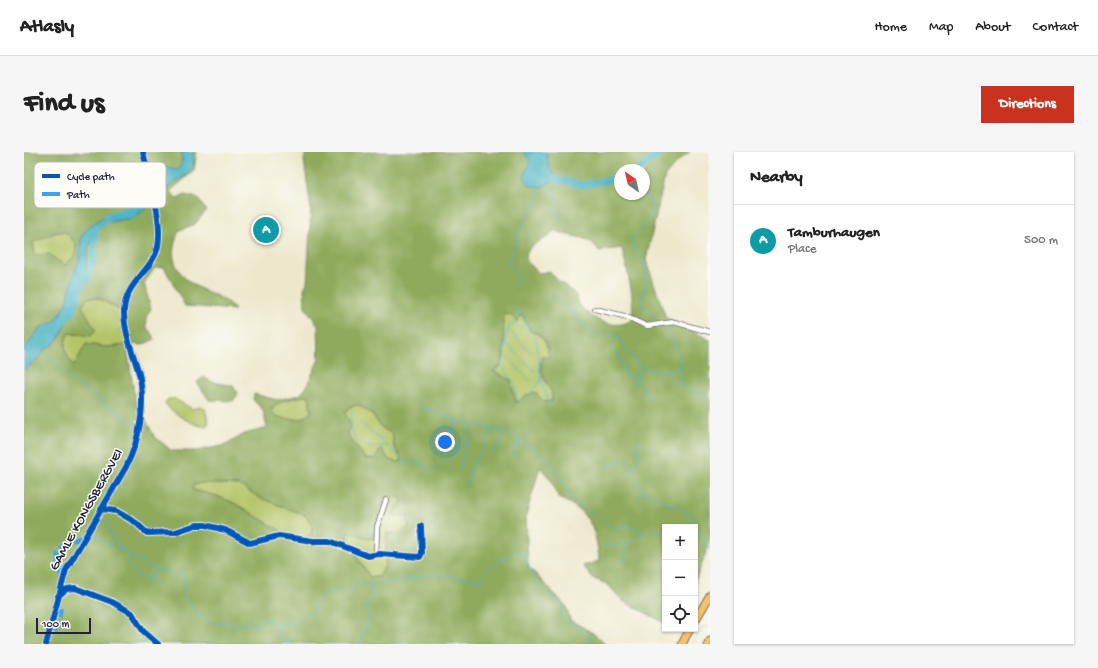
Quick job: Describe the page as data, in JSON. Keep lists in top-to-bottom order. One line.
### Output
{"streets":{"main road":["GAMLE KONGSBERGVEI"]},"legend":["Cycle path","Path"],"scale_bar":"100 m","north":"top left","page":{"header":"Atlasly","nav":["Home","Map","About","Contact"],"buttons":"Directions","title":"Find us","heading":"Nearby","list":[{"mark":"A","name":"Tamburhaugen","note":"Place","value":"500 m"}],"pins":"A","map_buttons":["+","−"],"scale":"100 m"}}
